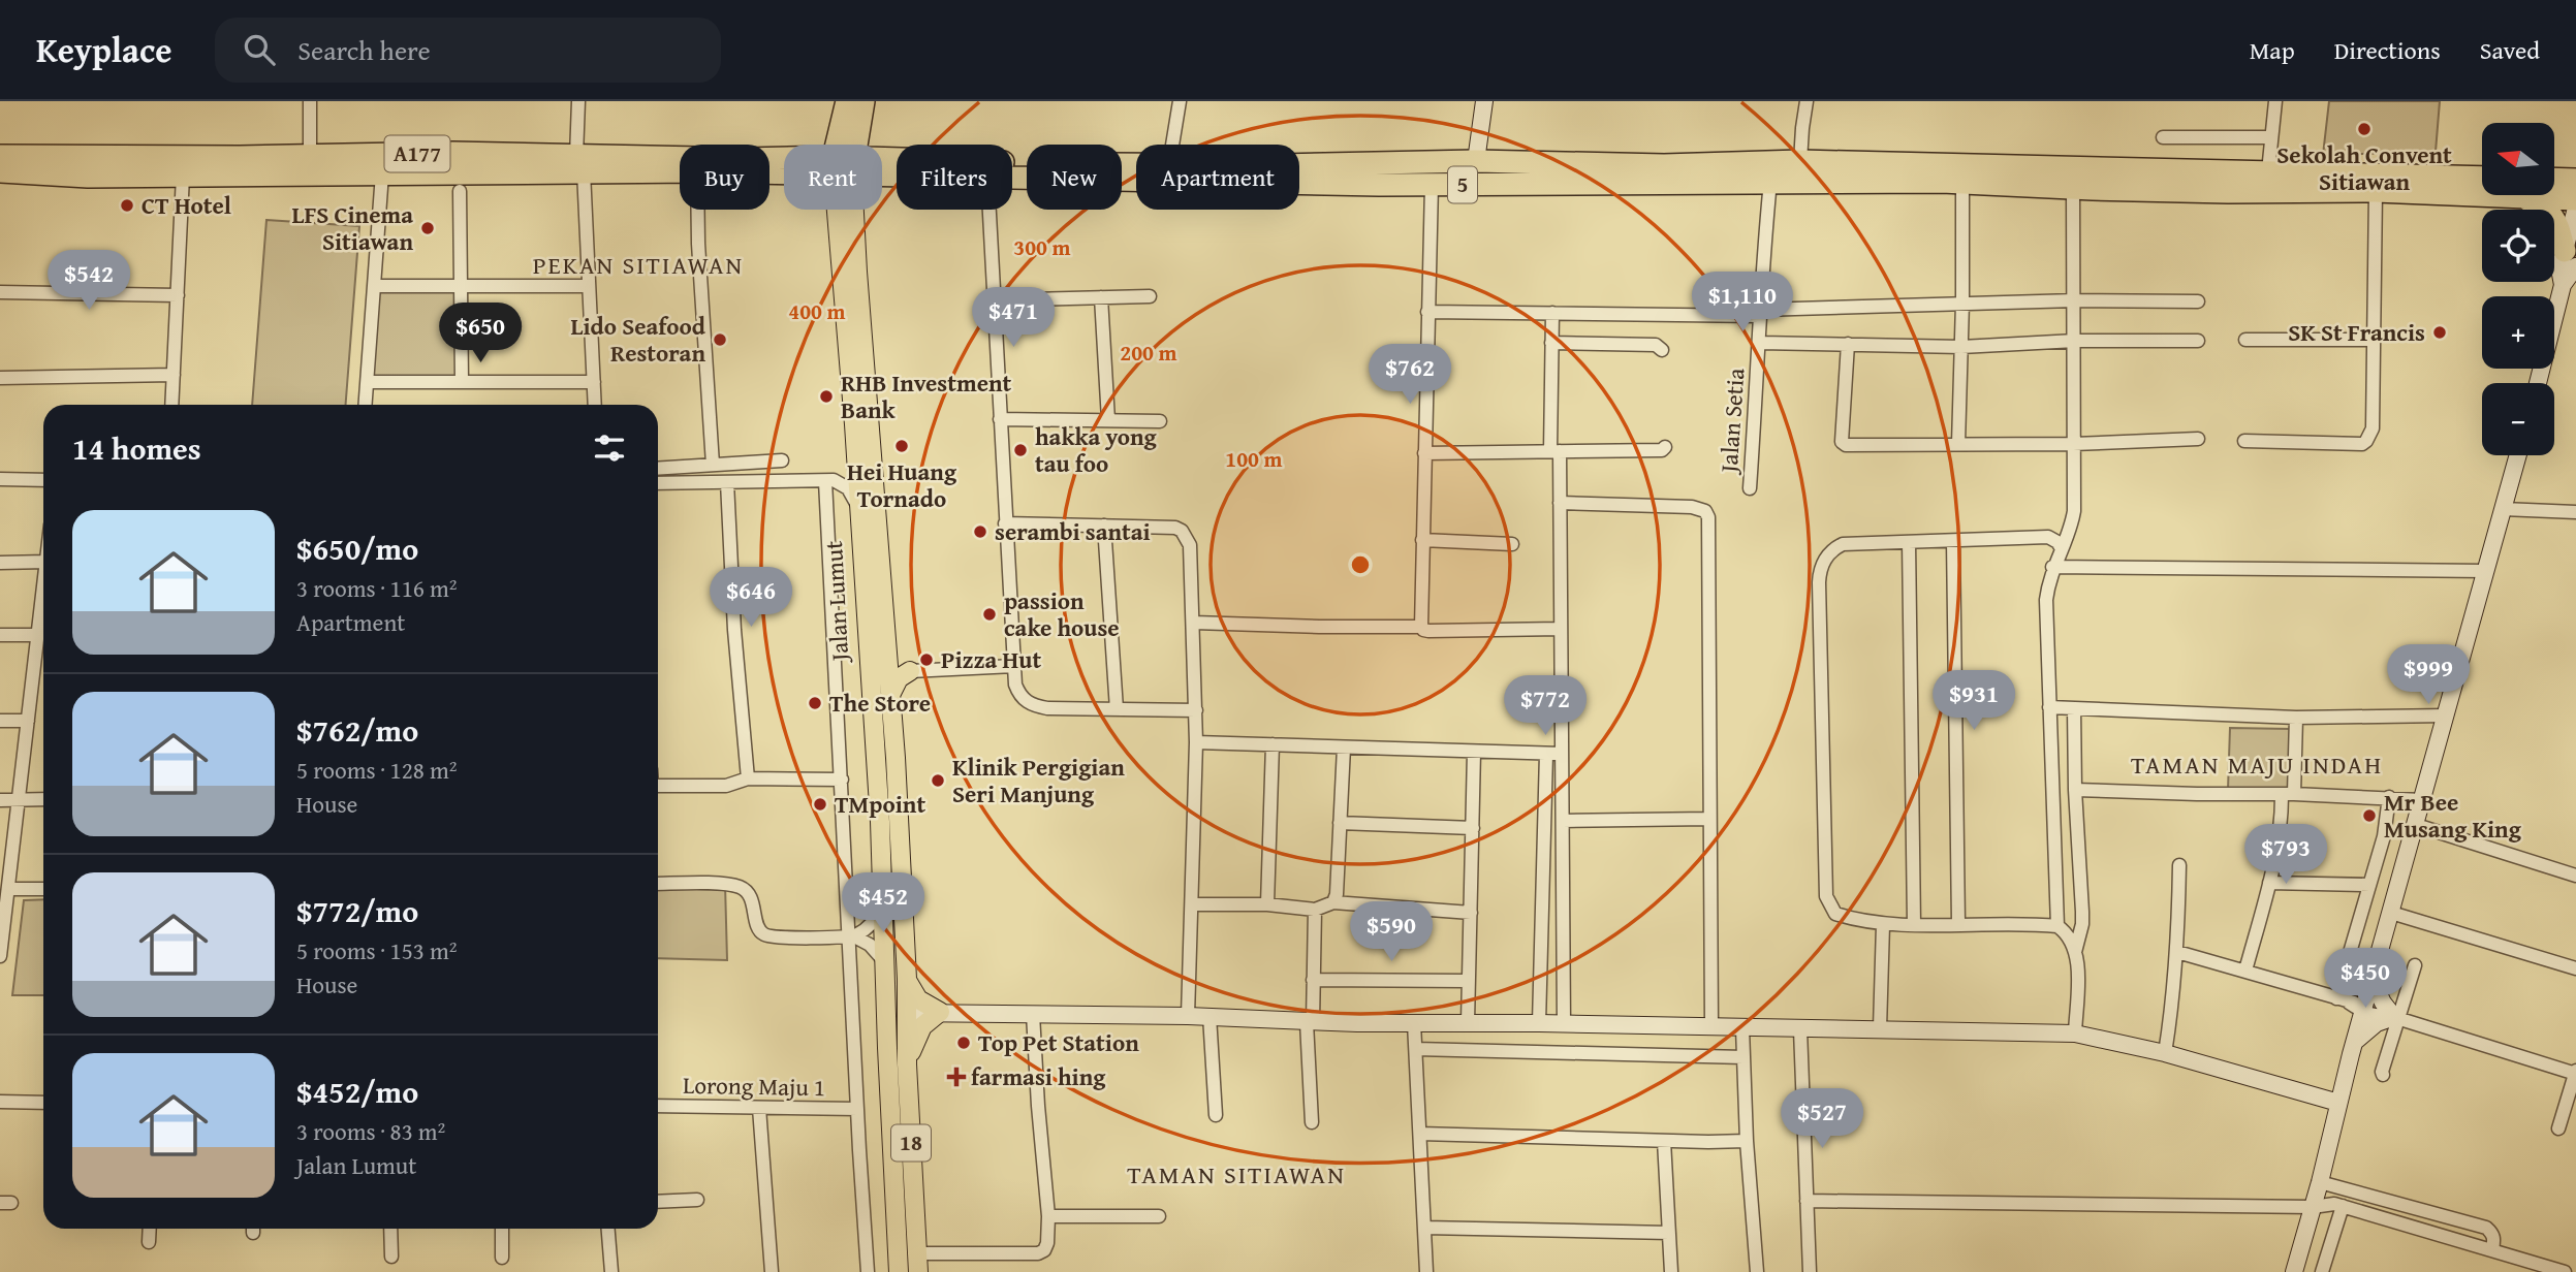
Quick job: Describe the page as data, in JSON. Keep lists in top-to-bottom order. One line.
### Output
{"streets":{"highway":["A177","5","Jalan Lumut"],"main road":["18"],"street":["Jalan Setia","Lorong Maju 1"]},"crossings":[["5","Jalan Setia"]],"districts":["PEKAN SITIAWAN","TAMAN MAJU INDAH","TAMAN SITIAWAN"],"places":{"other":["Sekolah Convent Sitiawan","CT Hotel","LFS Cinema Sitiawan","SK St Francis","Lido Seafood Restoran","RHB Investment Bank","Hei Huang Tornado","hakka yong tau foo","serambi santai","passion cake house","Pizza Hut","The Store","Klinik Pergigian Seri Manjung","TMpoint","Mr Bee Musang King","Top Pet Station"],"health":["farmasi hing"]},"north":"left","page":{"header":"Keyplace","search":"Search here","nav":["Map","Directions","Saved"],"map_buttons":["+","−"],"chip":["Buy","Rent","Filters","New","Apartment"],"price":["$542","$1,110","$471","$650","$762","$646","$999","$931","$772","$793","$452","$590","$450","$527"],"heading":"14 homes","list":[{"name":"$650/mo","note":"3 rooms · 116 m² · Apartment"},{"name":"$762/mo","note":"5 rooms · 128 m² · House"},{"name":"$772/mo","note":"5 rooms · 153 m² · House"},{"name":"$452/mo","note":"3 rooms · 83 m² · Jalan Lumut"}]},"rings":["300 m","400 m","200 m","100 m"]}
